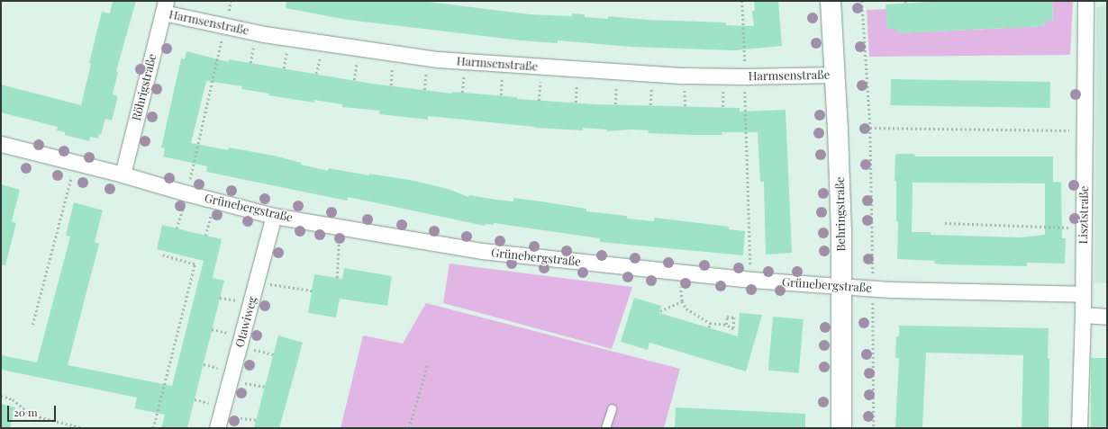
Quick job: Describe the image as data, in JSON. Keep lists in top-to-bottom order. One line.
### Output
{"streets":{"main road":["Behringstraße"],"street":["Harmsenstraße","Röhrigstraße","Grünebergstraße","Lisztstraße","Otawiweg"]},"crossings":[["Harmsenstraße","Röhrigstraße"],["Harmsenstraße","Behringstraße"],["Röhrigstraße","Grünebergstraße"],["Grünebergstraße","Behringstraße"],["Grünebergstraße","Lisztstraße"],["Grünebergstraße","Otawiweg"]],"scale_bar":"20 m"}
